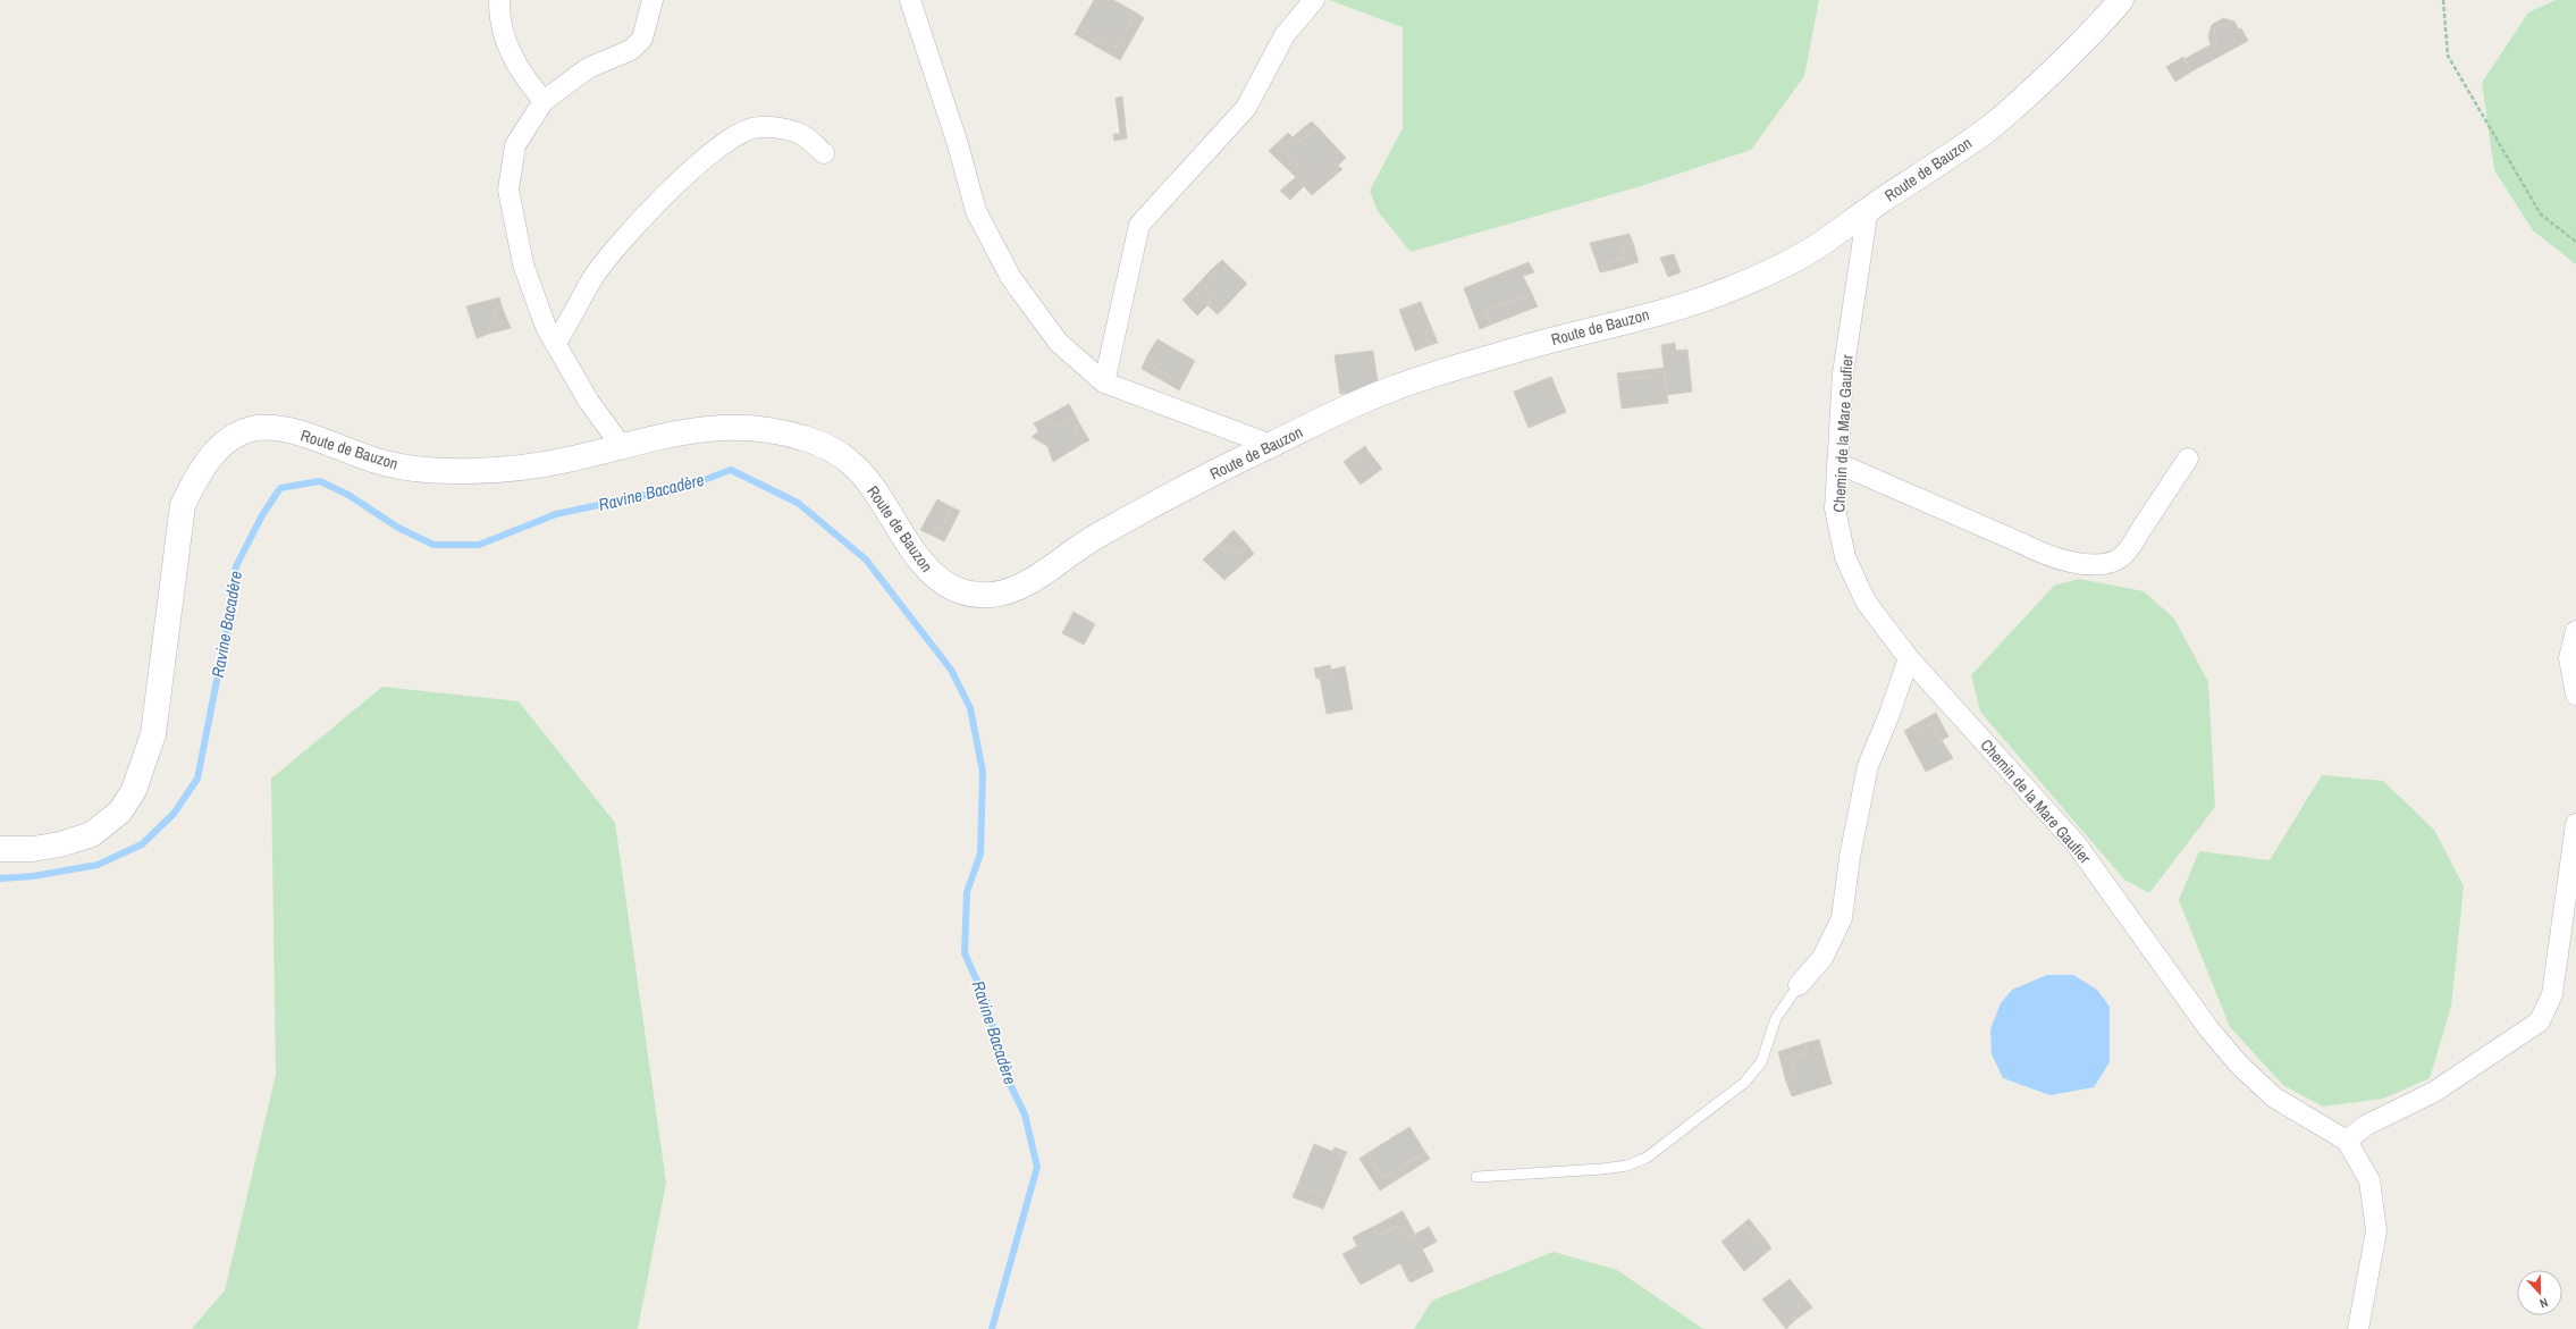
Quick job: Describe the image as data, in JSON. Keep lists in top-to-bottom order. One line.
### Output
{"streets":{"street":["Route de Bauzon","Chemin de la Mare Gaufier"]},"crossings":[["Route de Bauzon","Chemin de la Mare Gaufier"]],"water":["Ravine Bacadère"],"north":"bottom"}
